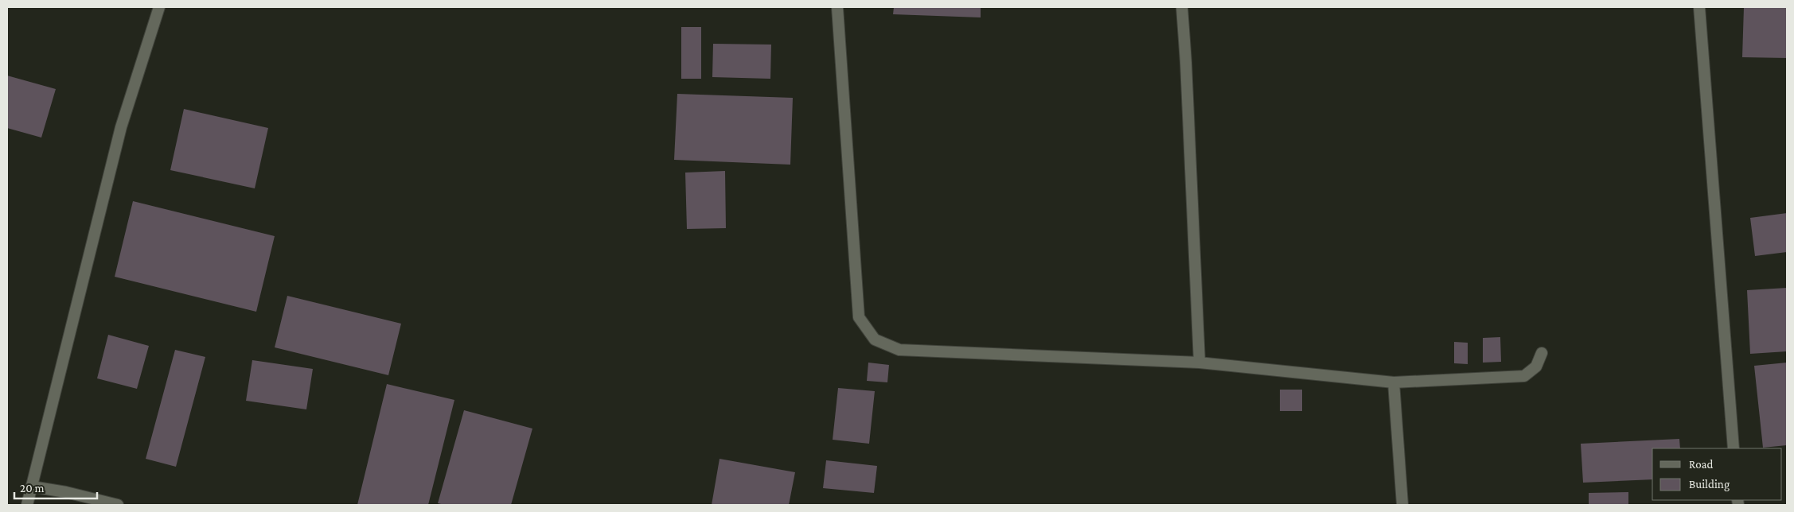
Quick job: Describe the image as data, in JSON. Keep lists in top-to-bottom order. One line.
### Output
{"legend":["Road","Building"],"scale_bar":"20 m"}
